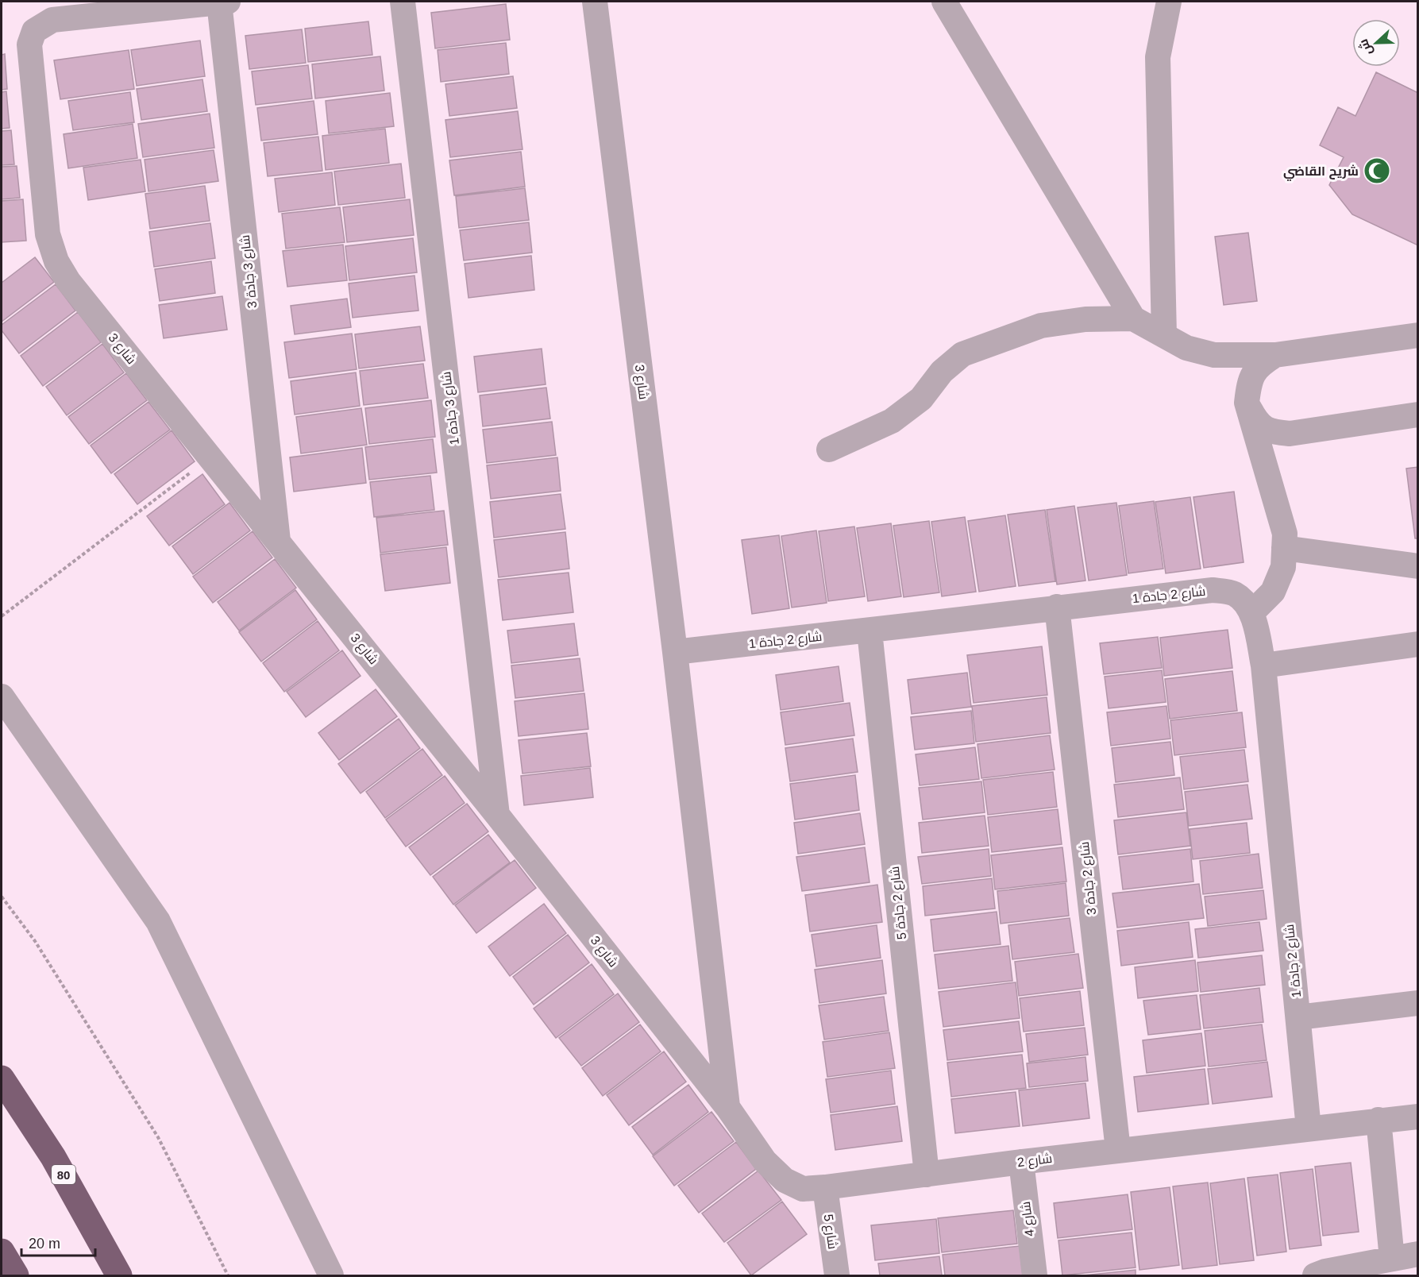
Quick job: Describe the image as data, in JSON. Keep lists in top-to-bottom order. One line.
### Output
{"streets":{"highway":["80"],"street":["شارع 3 جادة 3","شارع 3","شارع 3 جادة 1","شارع 2 جادة 1","شارع 2 جادة 3","شارع 2 جادة 5","شارع 2","شارع 4","شارع 5"]},"crossings":[["شارع 3 جادة 3","شارع 3"],["شارع 3","شارع 3 جادة 1"],["شارع 3","شارع 2 جادة 1"],["شارع 3","شارع 2"],["شارع 2 جادة 1","شارع 2 جادة 3"],["شارع 2 جادة 1","شارع 2 جادة 5"],["شارع 2 جادة 1","شارع 2"],["شارع 2 جادة 3","شارع 2"],["شارع 2 جادة 5","شارع 2"],["شارع 2","شارع 4"],["شارع 2","شارع 5"]],"places":{"mosque":["شريح القاضي"]},"scale_bar":"20 m","north":"left"}
